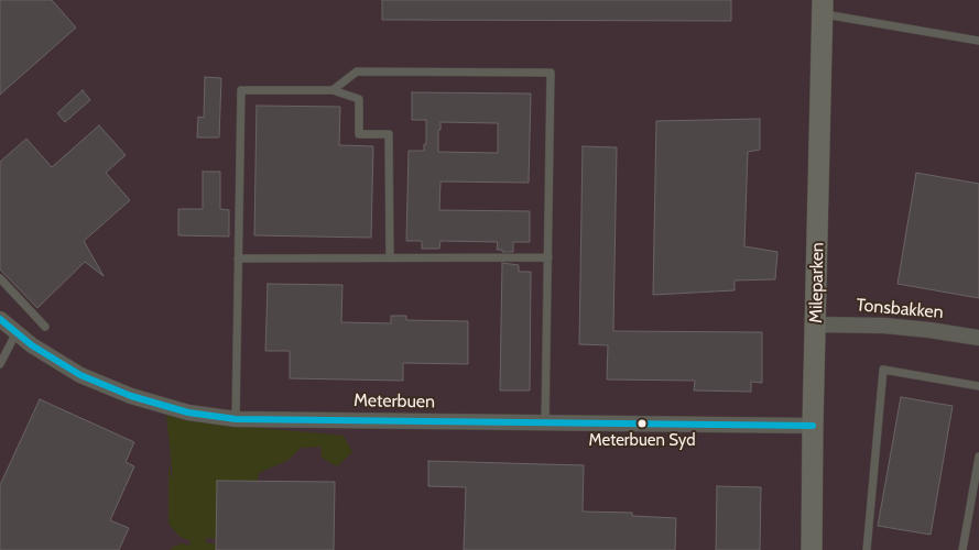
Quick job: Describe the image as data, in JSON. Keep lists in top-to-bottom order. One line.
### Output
{"streets":{"street":["Mileparken","Tonsbakken","Meterbuen"]},"crossings":[["Mileparken","Tonsbakken"],["Mileparken","Meterbuen"]],"places":["Meterbuen Syd"]}
